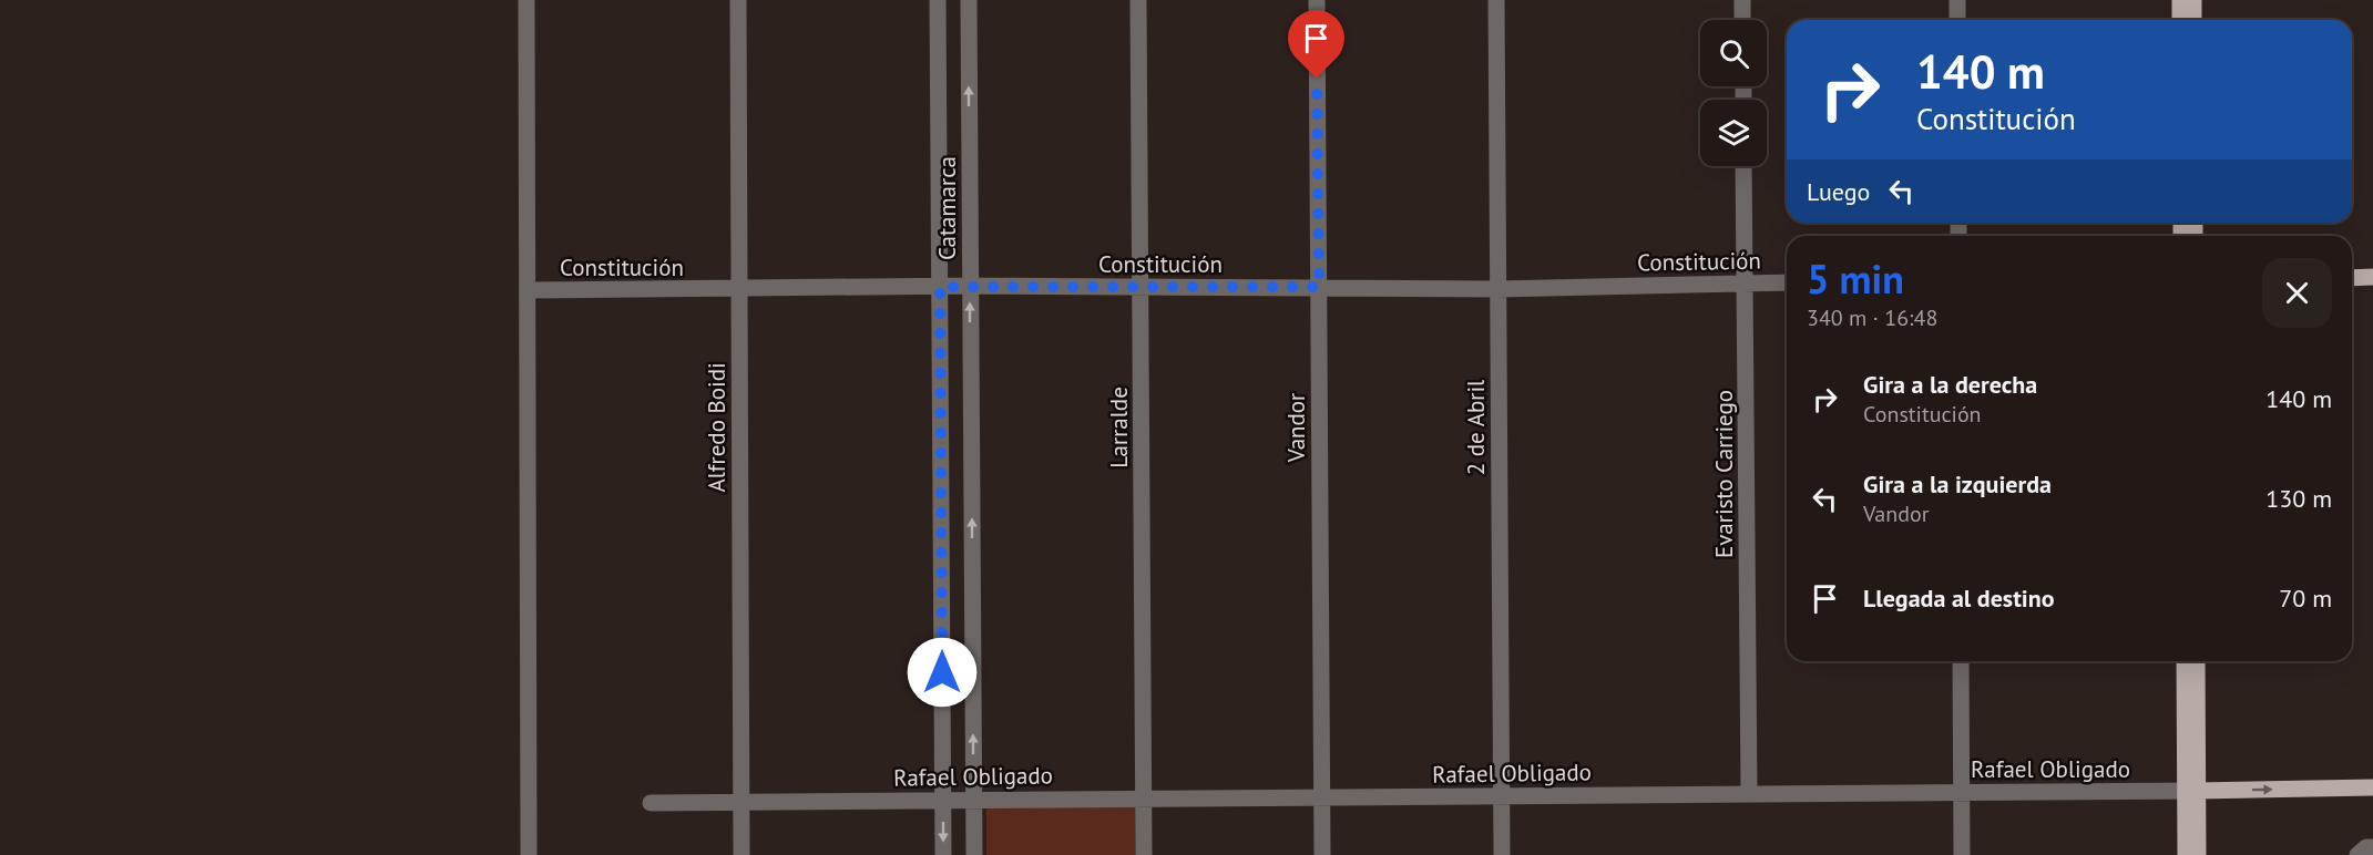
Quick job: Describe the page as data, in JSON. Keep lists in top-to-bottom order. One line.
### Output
{"streets":{"main road":["Rafael Obligado"],"street":["Catamarca","Constitución","Alfredo Boidi","Larralde","Vandor","2 de Abril","Evaristo Carriego"]},"crossings":[["Catamarca","Constitución"],["Catamarca","Rafael Obligado"],["Constitución","Alfredo Boidi"],["Constitución","Larralde"],["Constitución","Vandor"],["Constitución","2 de Abril"],["Constitución","Evaristo Carriego"],["Alfredo Boidi","Rafael Obligado"],["Larralde","Rafael Obligado"],["Vandor","Rafael Obligado"],["2 de Abril","Rafael Obligado"],["Evaristo Carriego","Rafael Obligado"]],"page":{"turn":["140 m","Constitución"],"then":"Luego","heading":["5 min","340 m · 16:48"],"list":[{"name":"Gira a la derecha","note":"Constitución","value":"140 m"},{"name":"Gira a la izquierda","note":"Vandor","value":"130 m"},{"name":"Llegada al destino","value":"70 m"}]}}
